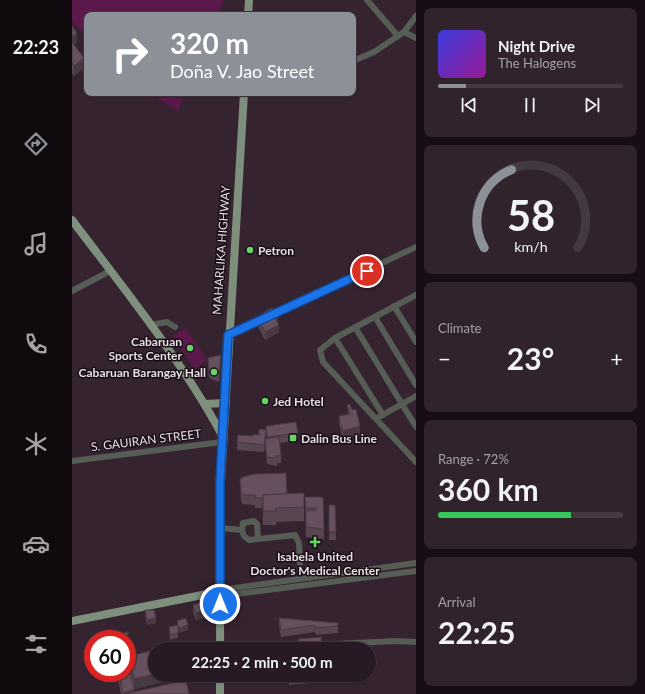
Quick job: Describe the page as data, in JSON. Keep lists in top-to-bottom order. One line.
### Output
{"streets":{"main road":["MAHARLIKA HIGHWAY"],"street":["S. GAUIRAN STREET"]},"crossings":[["MAHARLIKA HIGHWAY","S. GAUIRAN STREET"]],"places":{"other":["Petron","Cabaruan Sports Center","Cabaruan Barangay Hall","Jed Hotel"],"transit":["Dalin Bus Line"],"health":["Isabela United Doctor's Medical Center"]},"page":{"tabs":"22:23","turn":["320 m","Doña V. Jao Street"],"song":["Night Drive","The Halogens"],"tile":["Climate",["Range · 72%","360 km"],["Arrival","22:25"]],"heat":["−","23°","+"],"limit":"60","trip":"22:25 · 2 min · 500 m","gauge":["58","km/h"]}}
